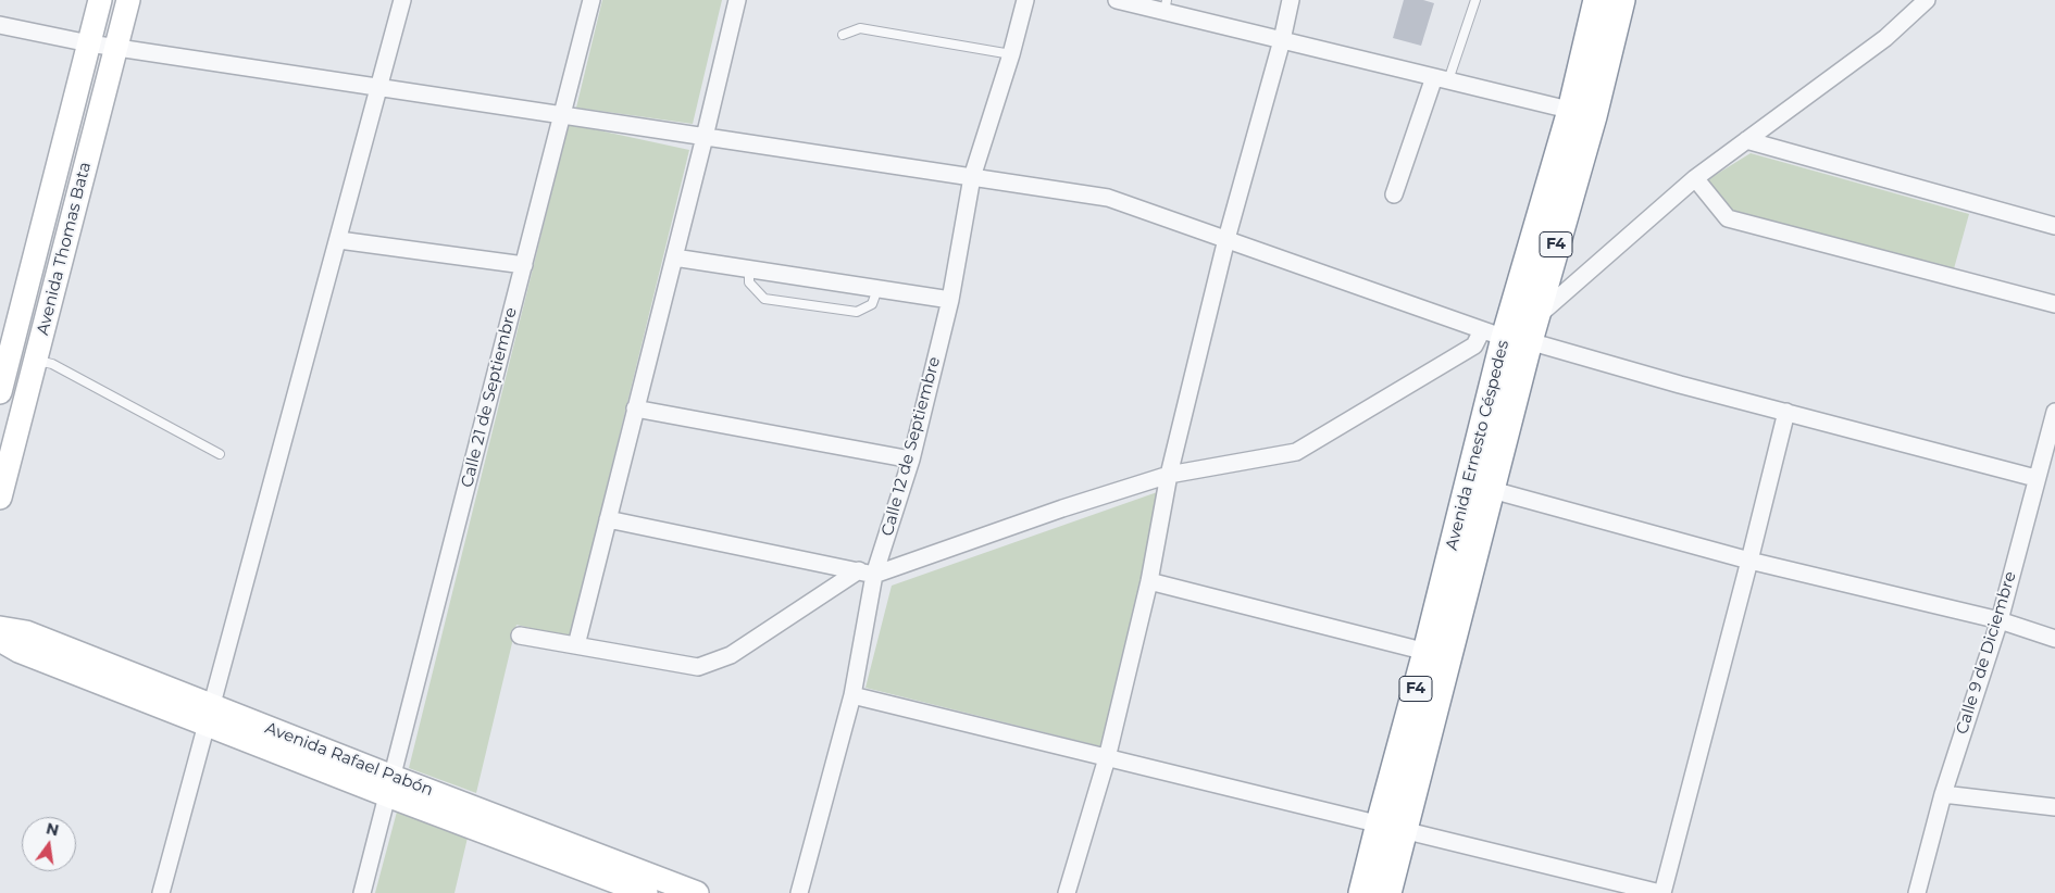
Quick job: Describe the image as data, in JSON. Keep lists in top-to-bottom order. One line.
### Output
{"streets":{"highway":["F4","Avenida Ernesto Céspedes"],"main road":["Avenida Thomas Bata","Avenida Rafael Pabón"],"street":["Calle 21 de Septiembre","Calle 12 de Septiembre","Calle 9 de Diciembre"]},"crossings":[["Calle 21 de Septiembre","Avenida Rafael Pabón"]],"north":"top"}
